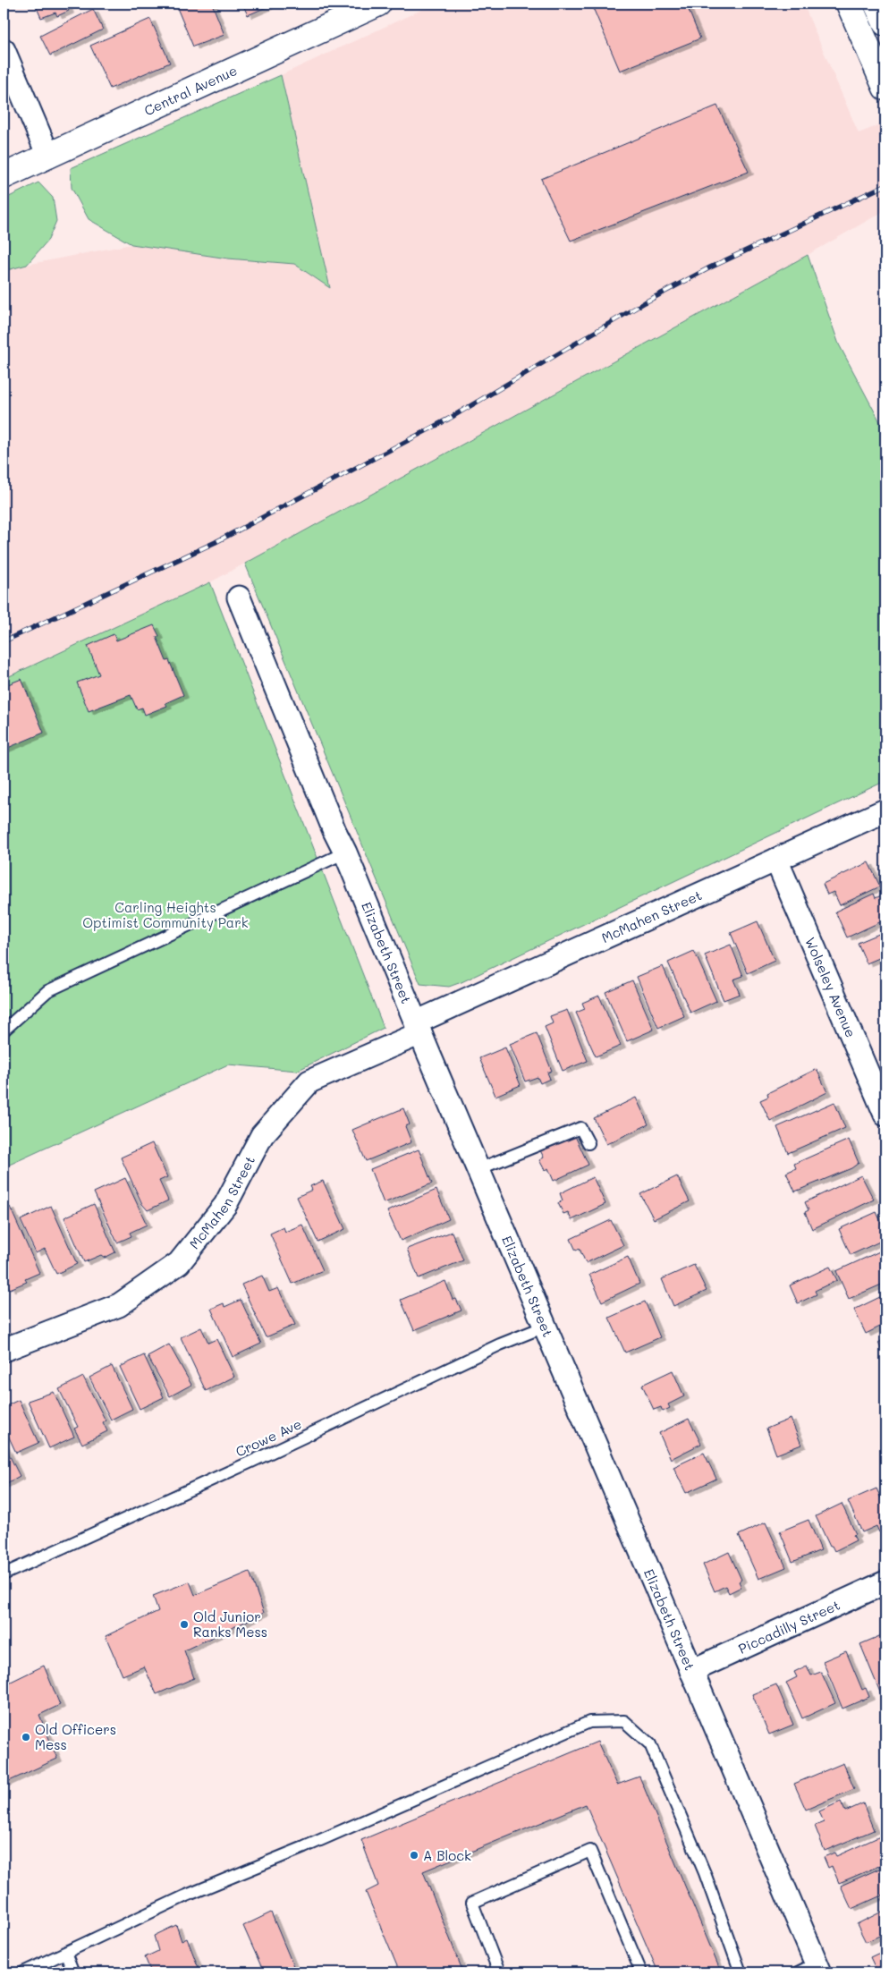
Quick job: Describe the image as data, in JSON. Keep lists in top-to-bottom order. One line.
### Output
{"streets":{"street":["Central Avenue","McMahen Street","Elizabeth Street","Wolseley Avenue","Piccadilly Street"],"lane":["Crowe Ave"]},"crossings":[["McMahen Street","Elizabeth Street"],["McMahen Street","Wolseley Avenue"],["Elizabeth Street","Crowe Ave"],["Elizabeth Street","Piccadilly Street"]],"parks":["Carling Heights Optimist Community Park"],"places":["Old Junior Ranks Mess","Old Officers Mess","A Block"]}
